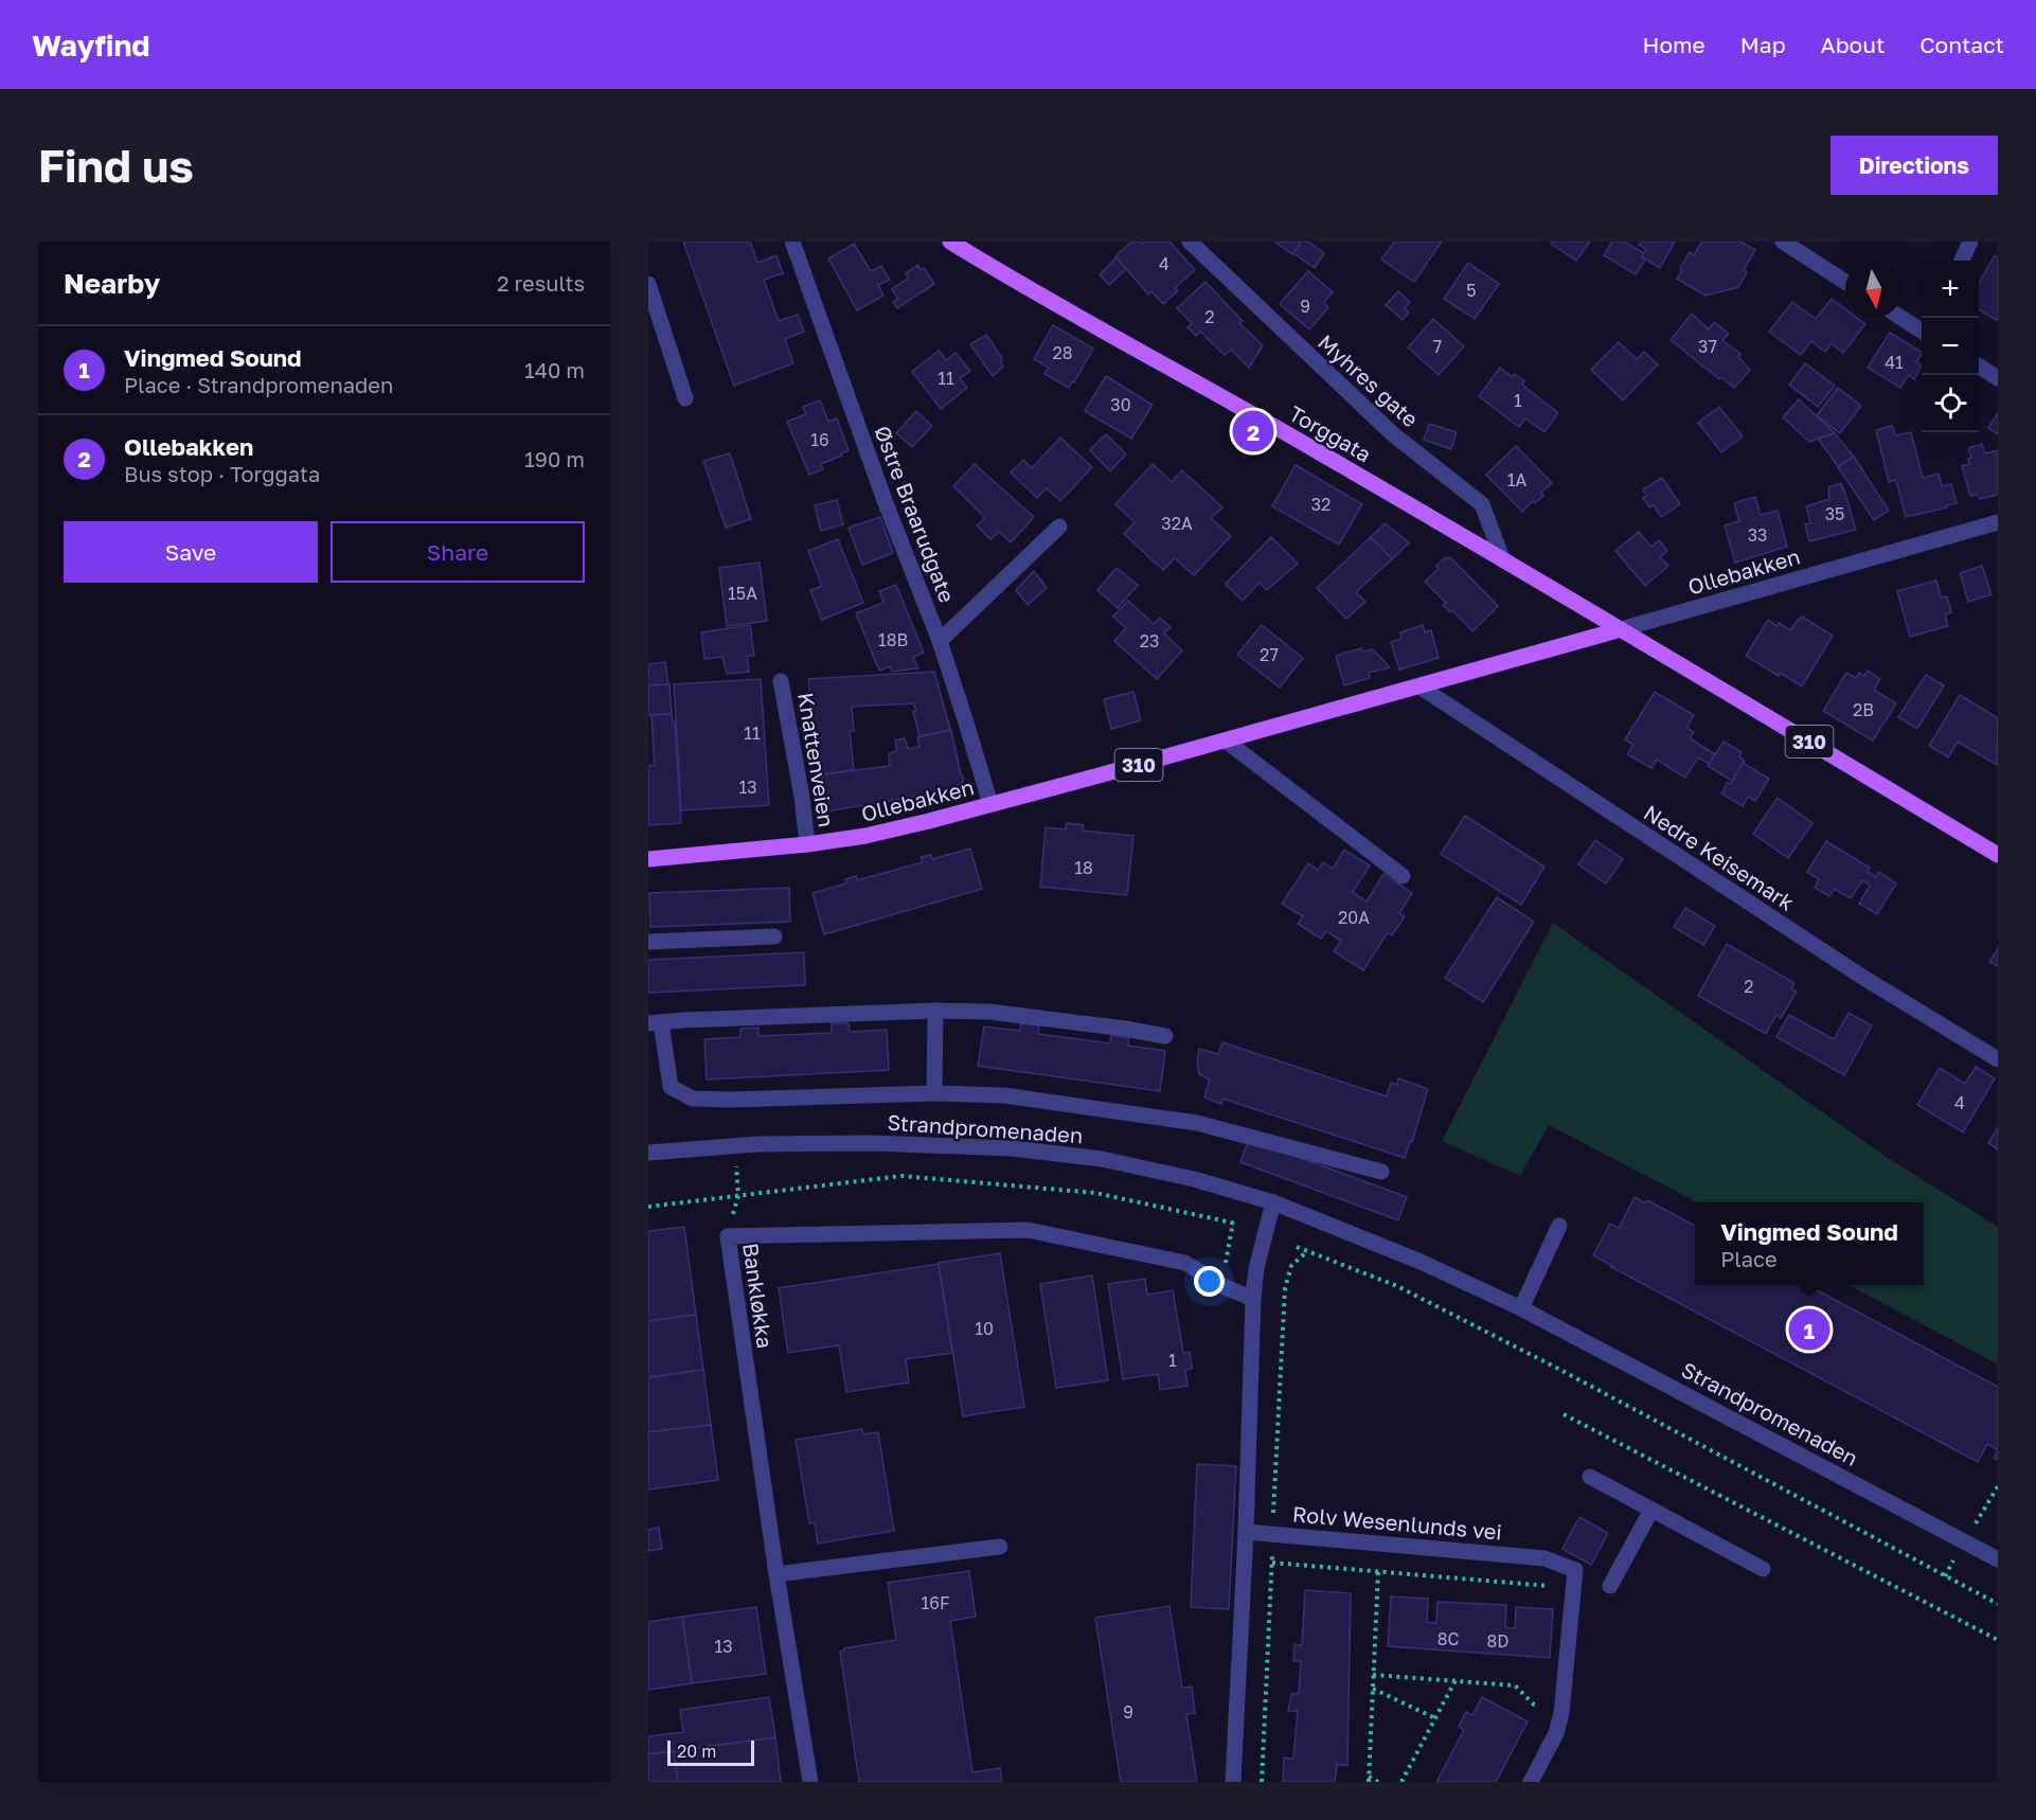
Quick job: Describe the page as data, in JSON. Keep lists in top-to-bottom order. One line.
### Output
{"streets":{"main road":["Torggata","Ollebakken","310"],"street":["Myhres gate","Østre Braarudgate","Knattenveien","Nedre Keisemark","Strandpromenaden","Bankløkka","Rolv Wesenlunds vei"]},"crossings":[["Myhres gate","Torggata"],["Torggata","Ollebakken"],["Torggata","310"],["Østre Braarudgate","Ollebakken"],["Ollebakken","310"],["Ollebakken","Knattenveien"],["Ollebakken","Nedre Keisemark"]],"house_numbers":["4","5","9","2","7","37","28","41","11","1","30","16","1A","32","35","32A","33","15A","18B","23","27","2B","11","13","18","20A","2","4","10","1","16F","8C","8D","13","9"],"scale_bar":"20 m","north":"bottom","page":{"header":"Wayfind","nav":["Home","Map","About","Contact"],"buttons":["Directions",["Save","Share"]],"title":"Find us","heading":["Nearby","2 results"],"map_buttons":["+","−"],"list":[{"mark":"1","name":"Vingmed Sound","note":"Place · Strandpromenaden","value":"140 m"},{"mark":"2","name":"Ollebakken","note":"Bus stop · Torggata","value":"190 m"}],"pins":["2","1"],"popup":["Vingmed Sound","Place"],"scale":"20 m"}}
